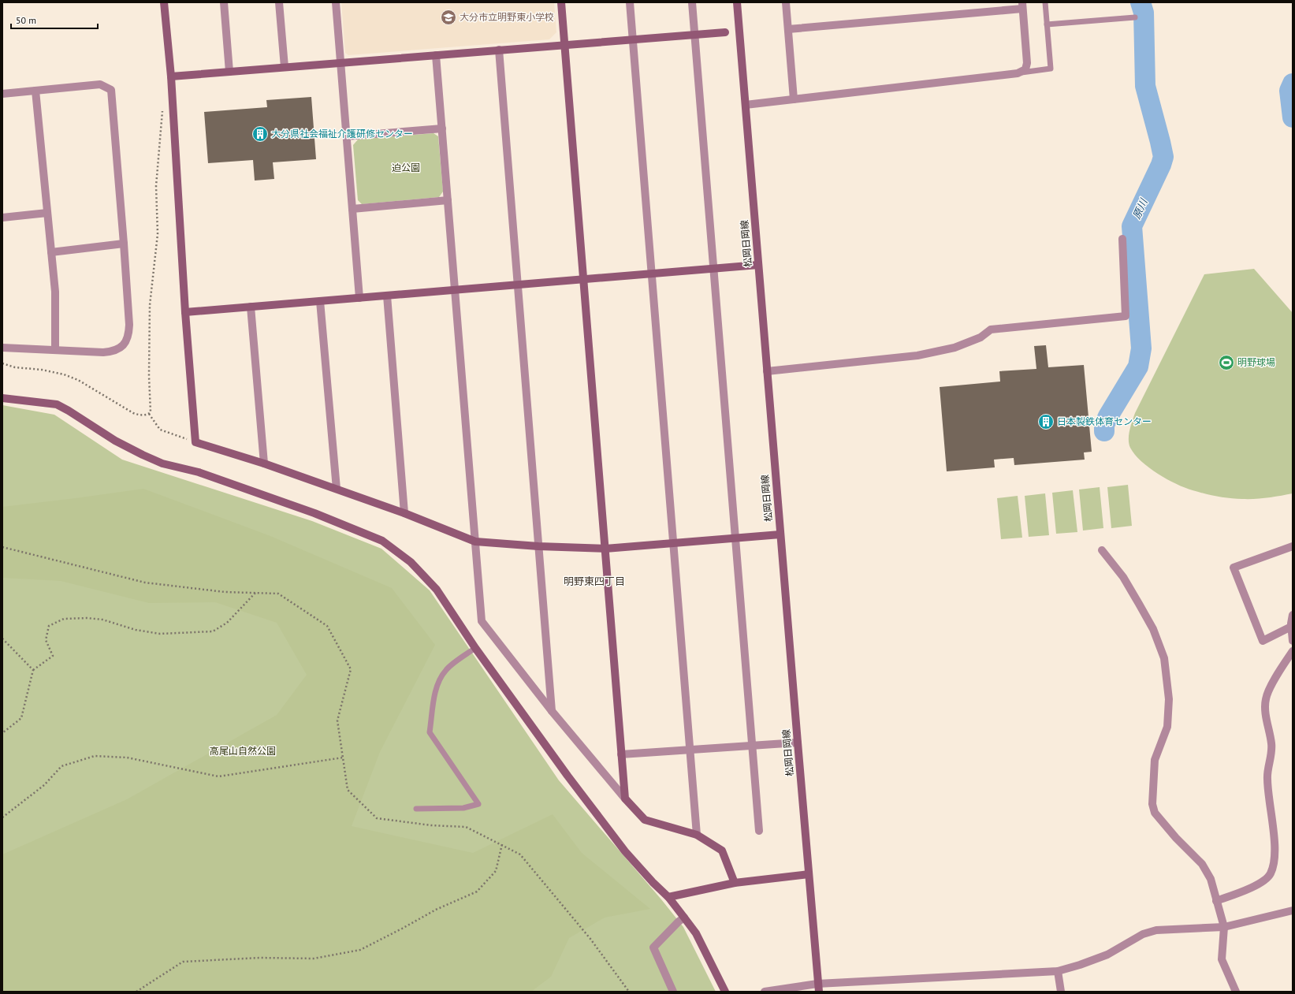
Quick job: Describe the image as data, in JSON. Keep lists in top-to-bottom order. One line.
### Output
{"streets":{"street":["松岡日岡線"]},"districts":["明野東四丁目"],"water":["原川"],"parks":["迫公園","高尾山自然公園"],"places":{"school or university":["大分市立明野東小学校"],"building":["大分県社会福祉介護研修センター","日本製鉄体育センター"],"sports":["明野球場"]},"scale_bar":"50 m"}
